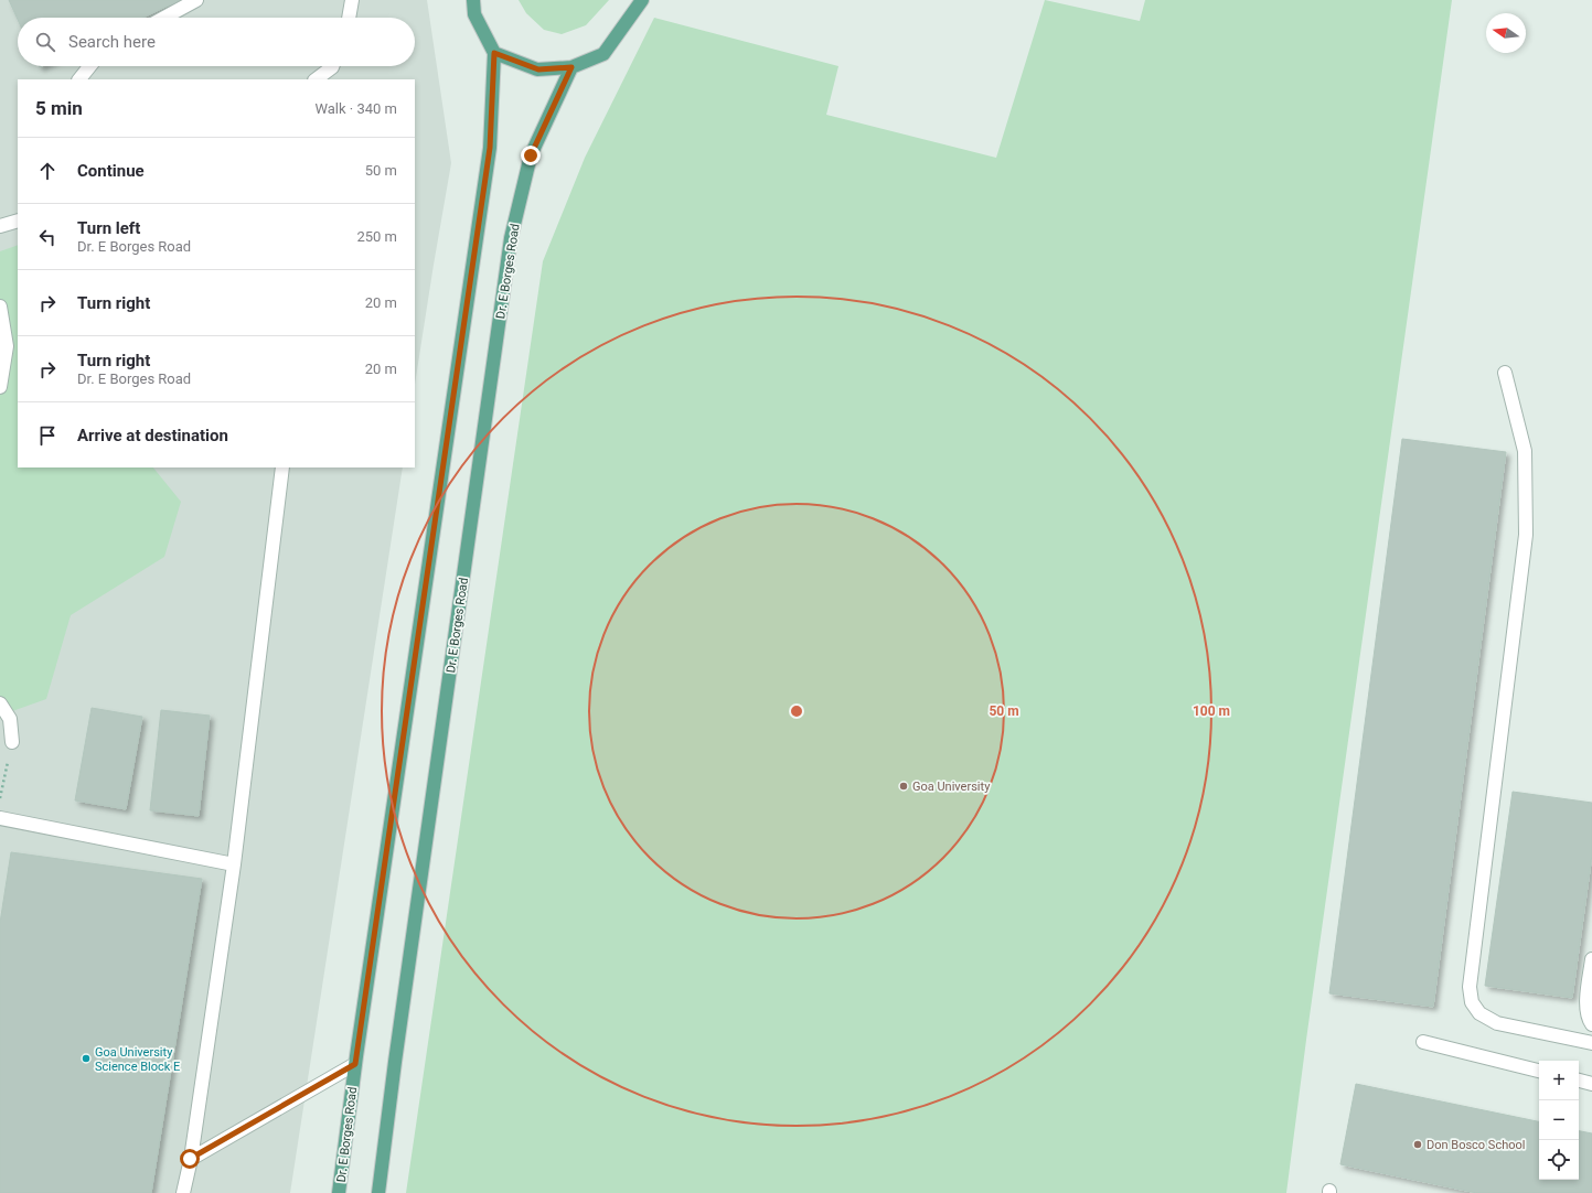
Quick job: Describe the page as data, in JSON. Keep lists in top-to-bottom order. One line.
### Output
{"streets":{"main road":["Dr. E Borges Road"]},"places":["Goa University","Goa University Science Block E","Don Bosco School"],"north":"left","page":{"search":"Search here","heading":["5 min","Walk · 340 m"],"list":[["Continue","50 m"],["Turn left","Dr. E Borges Road","250 m"],["Turn right","20 m"],["Turn right","Dr. E Borges Road","20 m"],"Arrive at destination"],"map_buttons":["+","−"]},"rings":["50 m","100 m"]}
